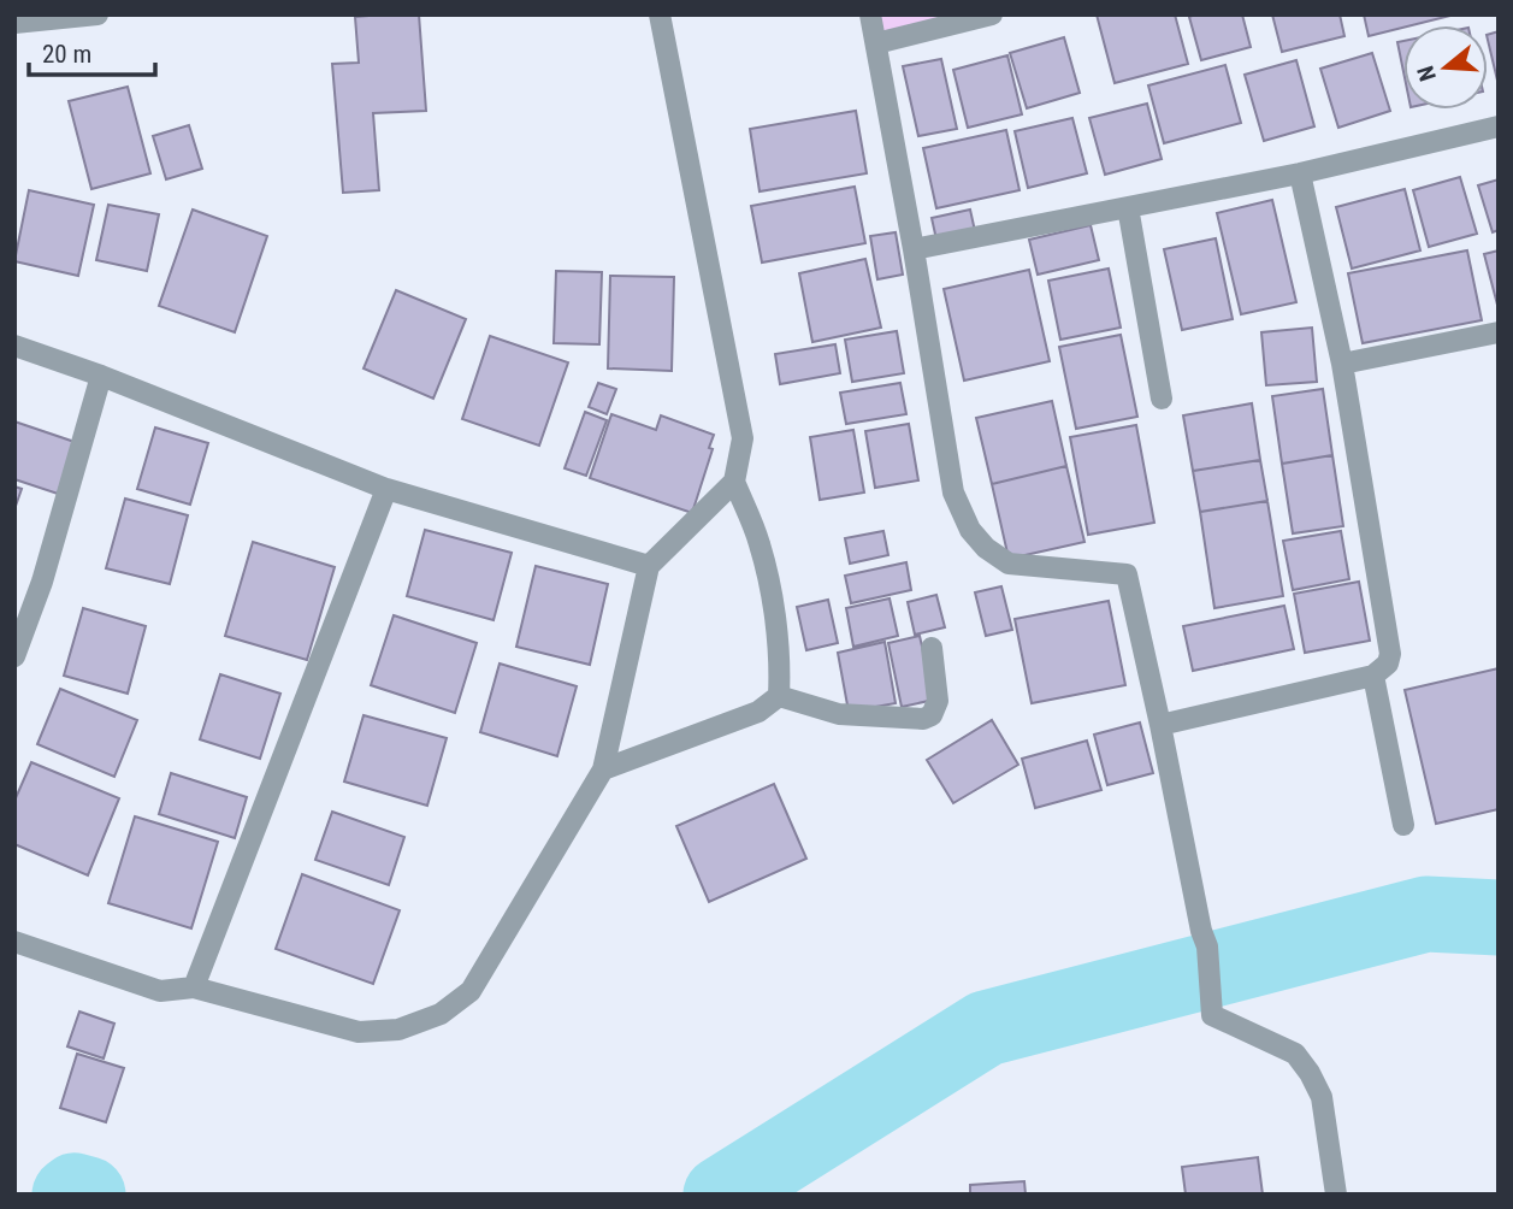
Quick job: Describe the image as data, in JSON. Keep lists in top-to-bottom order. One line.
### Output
{"scale_bar":"20 m","north":"left"}
